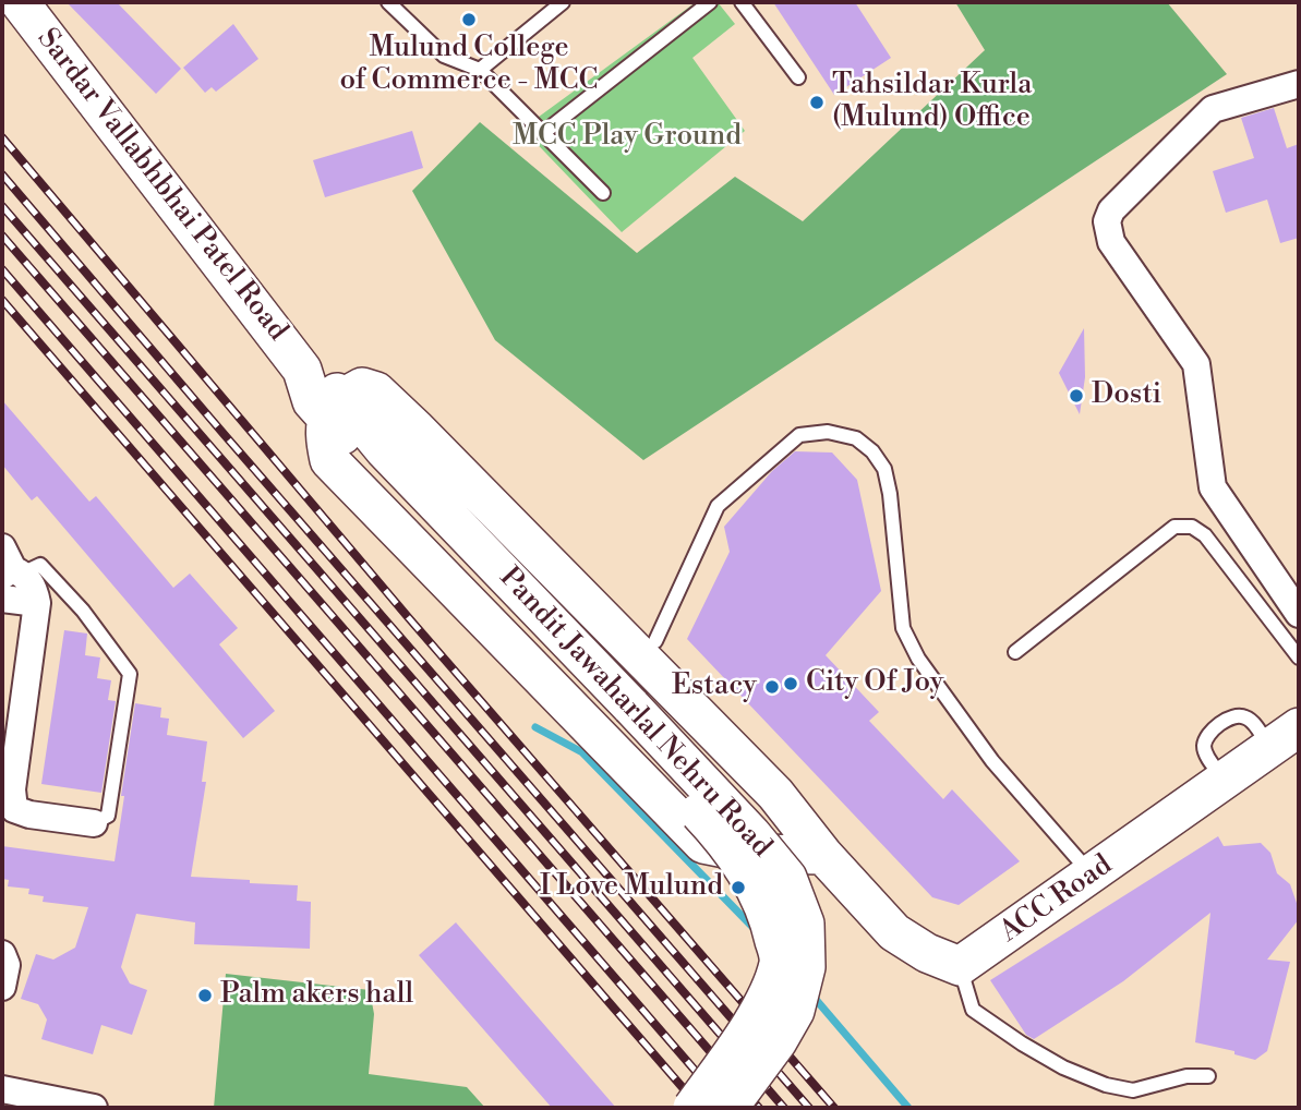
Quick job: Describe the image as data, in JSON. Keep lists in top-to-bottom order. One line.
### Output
{"streets":{"main road":["Sardar Vallabhbhai Patel Road","Pandit Jawaharlal Nehru Road","ACC Road"]},"crossings":[["Sardar Vallabhbhai Patel Road","Pandit Jawaharlal Nehru Road"]],"parks":["MCC Play Ground"],"places":["Mulund College of Commerce - MCC","Tahsildar Kurla (Mulund) Office","Dosti","City Of Joy","Estacy","I Love Mulund","Palm akers hall"]}
